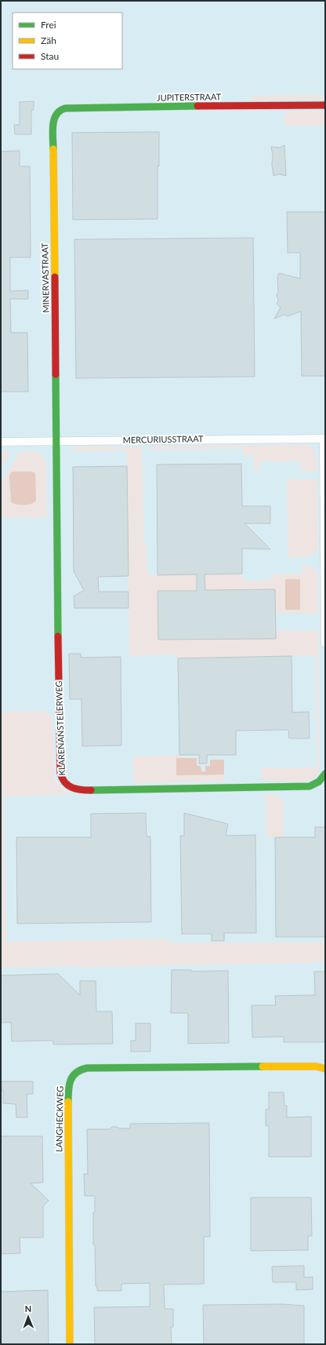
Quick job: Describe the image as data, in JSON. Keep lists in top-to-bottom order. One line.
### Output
{"streets":{"street":["JUPITERSTRAAT","MINERVASTRAAT","MERCURIUSSTRAAT","KLARENANSTELERWEG","LANGHECKWEG"]},"crossings":[["JUPITERSTRAAT","MINERVASTRAAT"],["MINERVASTRAAT","MERCURIUSSTRAAT"],["MINERVASTRAAT","KLARENANSTELERWEG"],["MERCURIUSSTRAAT","KLARENANSTELERWEG"]],"legend":["Frei","Zäh","Stau"],"north":"top"}
